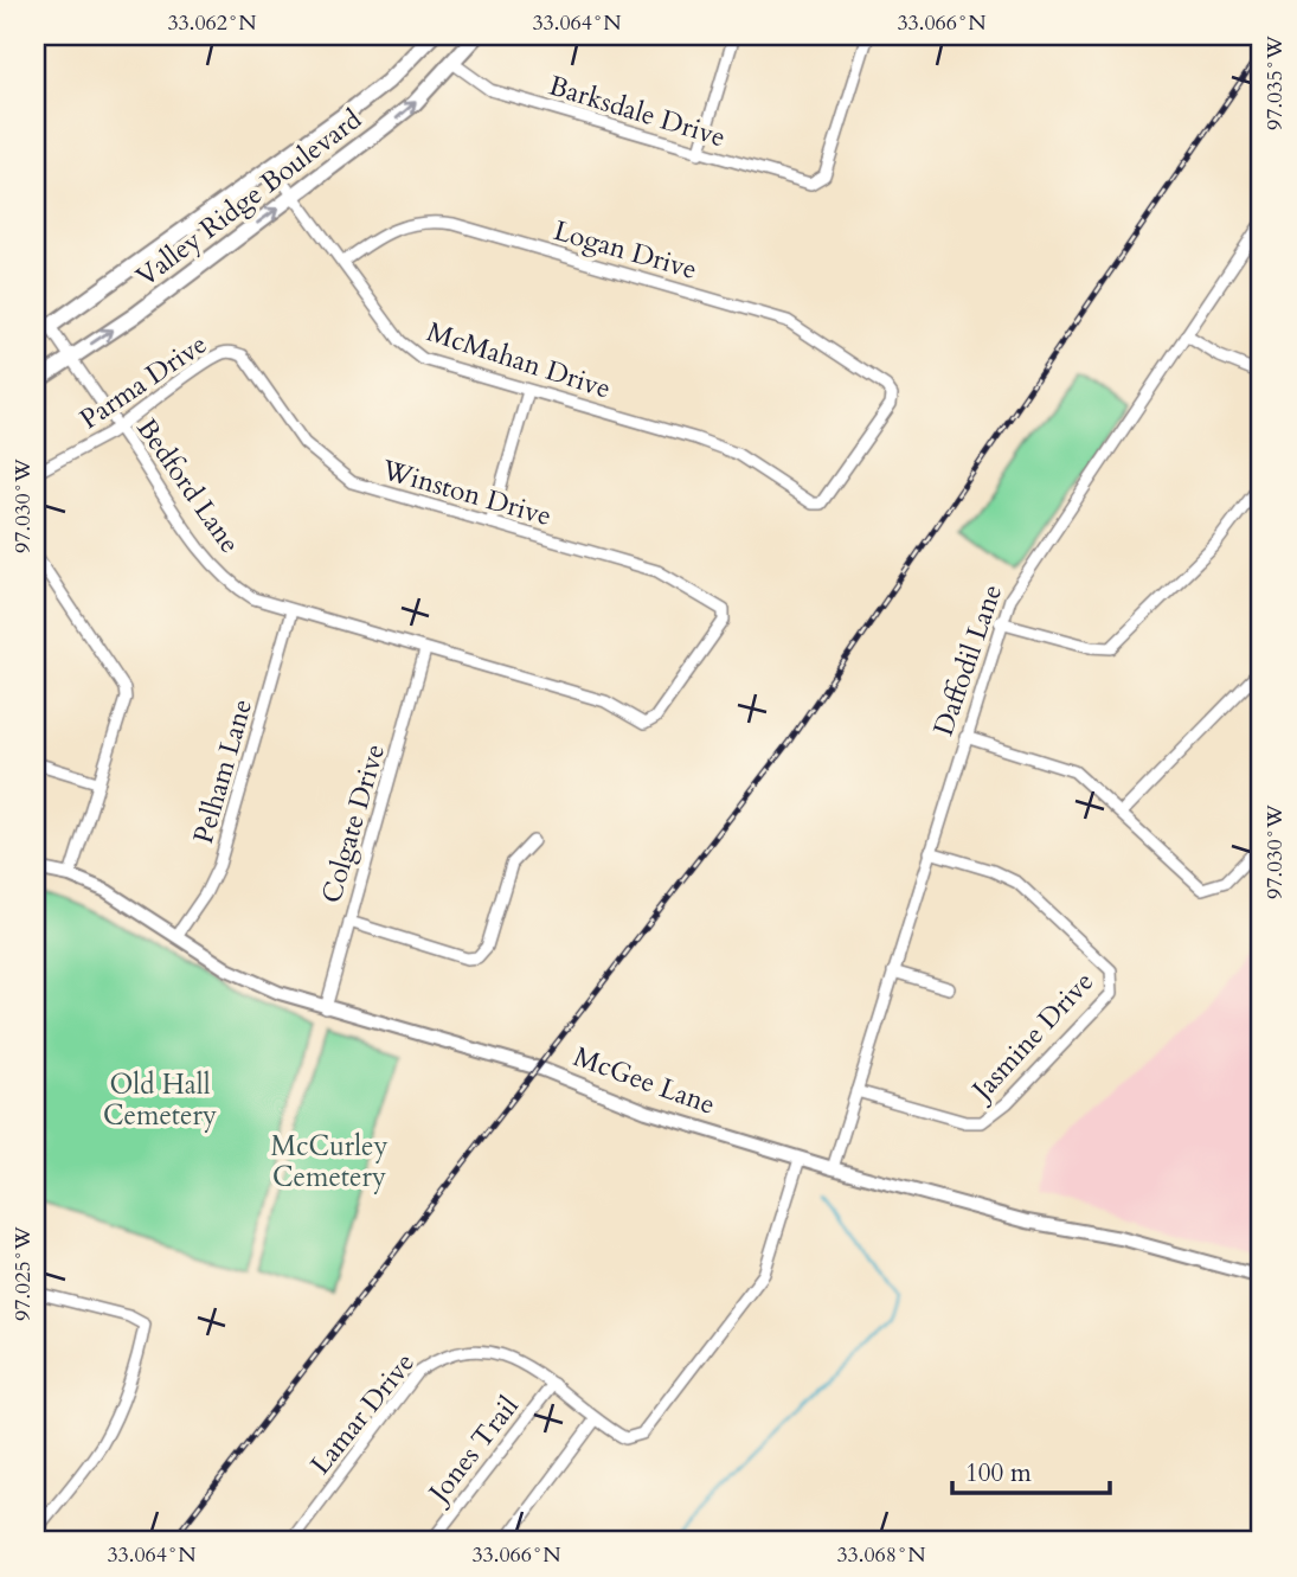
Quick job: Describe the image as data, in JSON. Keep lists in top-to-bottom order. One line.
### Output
{"streets":{"main road":["Valley Ridge Boulevard"],"street":["Barksdale Drive","Logan Drive","McMahan Drive","Parma Drive","Bedford Lane","Winston Drive","Daffodil Lane","Pelham Lane","Colgate Drive","Jasmine Drive","McGee Lane","Lamar Drive","Jones Trail"]},"crossings":[["Barksdale Drive","Valley Ridge Boulevard"],["Valley Ridge Boulevard","McMahan Drive"],["Valley Ridge Boulevard","Bedford Lane"],["Logan Drive","McMahan Drive"],["Parma Drive","Bedford Lane"],["Parma Drive","Winston Drive"],["Bedford Lane","Winston Drive"],["Bedford Lane","Pelham Lane"],["Bedford Lane","Colgate Drive"],["Daffodil Lane","Jasmine Drive"],["Daffodil Lane","McGee Lane"],["Pelham Lane","McGee Lane"],["Colgate Drive","McGee Lane"],["McGee Lane","Lamar Drive"],["Lamar Drive","Jones Trail"]],"parks":["Old Hall Cemetery","McCurley Cemetery"],"scale_bar":"100 m","coordinates":["33.062°N","33.064°N","33.066°N","97.035°W","97.030°W","97.025°W","33.068°N"]}
